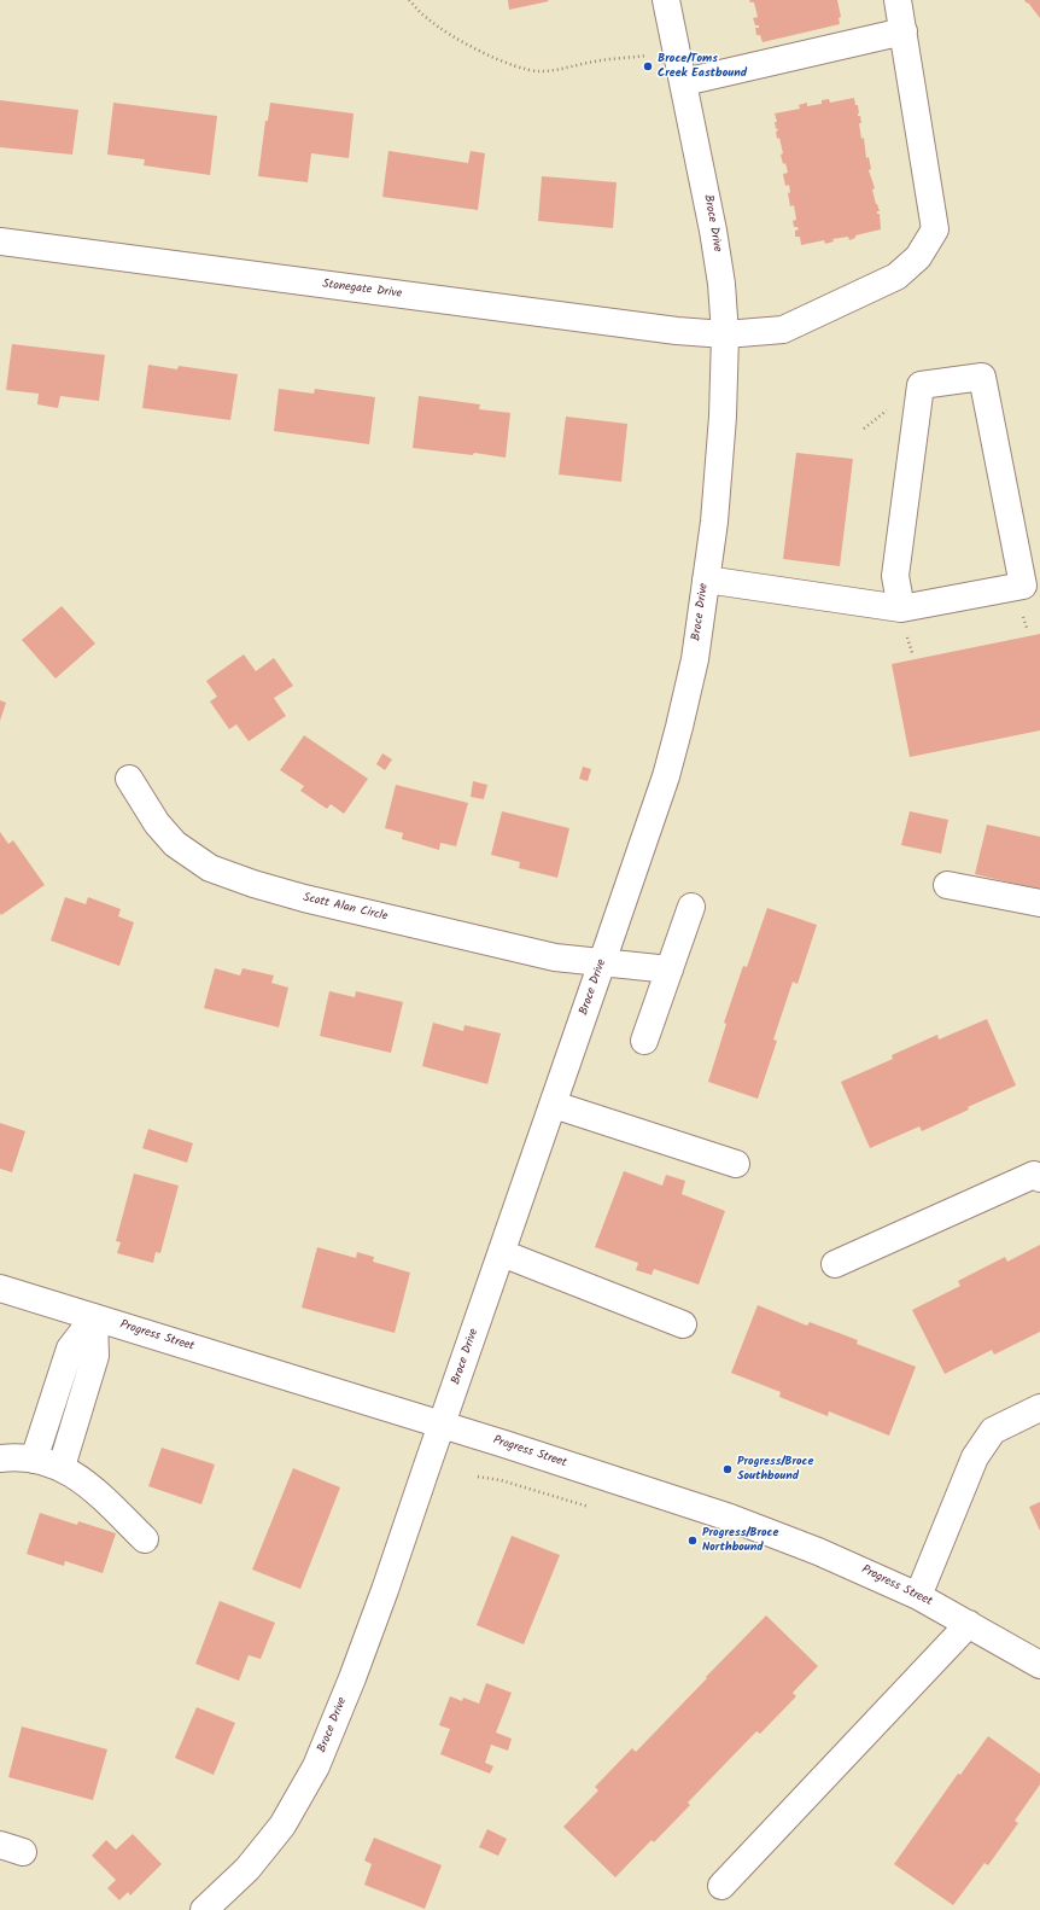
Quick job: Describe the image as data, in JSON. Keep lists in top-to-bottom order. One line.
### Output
{"streets":{"street":["Broce Drive","Stonegate Drive","Scott Alan Circle","Progress Street"]},"crossings":[["Broce Drive","Stonegate Drive"],["Broce Drive","Scott Alan Circle"],["Broce Drive","Progress Street"]],"places":["Broce/Toms Creek Eastbound","Progress/Broce Southbound","Progress/Broce Northbound"]}
